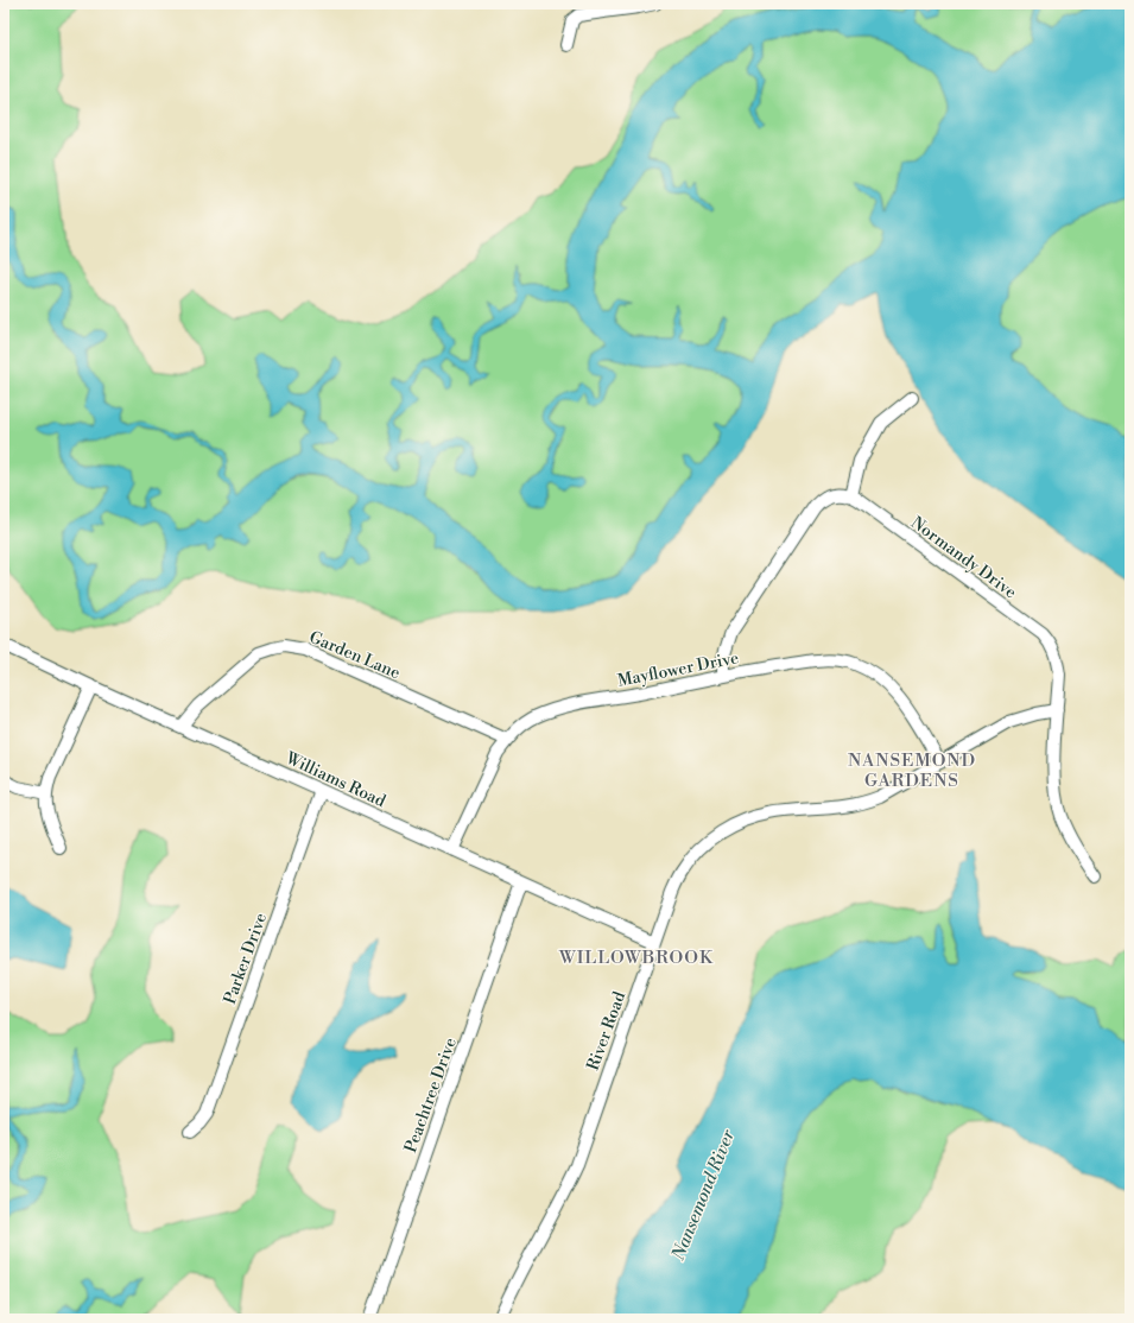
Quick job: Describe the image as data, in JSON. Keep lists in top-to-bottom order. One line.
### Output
{"streets":{"street":["Normandy Drive","Garden Lane","Mayflower Drive","Williams Road","Parker Drive","River Road","Peachtree Drive"]},"crossings":[["Normandy Drive","River Road"],["Garden Lane","Mayflower Drive"],["Garden Lane","Williams Road"],["Mayflower Drive","Williams Road"],["Mayflower Drive","River Road"],["Williams Road","Parker Drive"],["Williams Road","River Road"],["Williams Road","Peachtree Drive"]],"districts":["NANSEMOND GARDENS","WILLOWBROOK"],"water":["Nansemond River"]}
